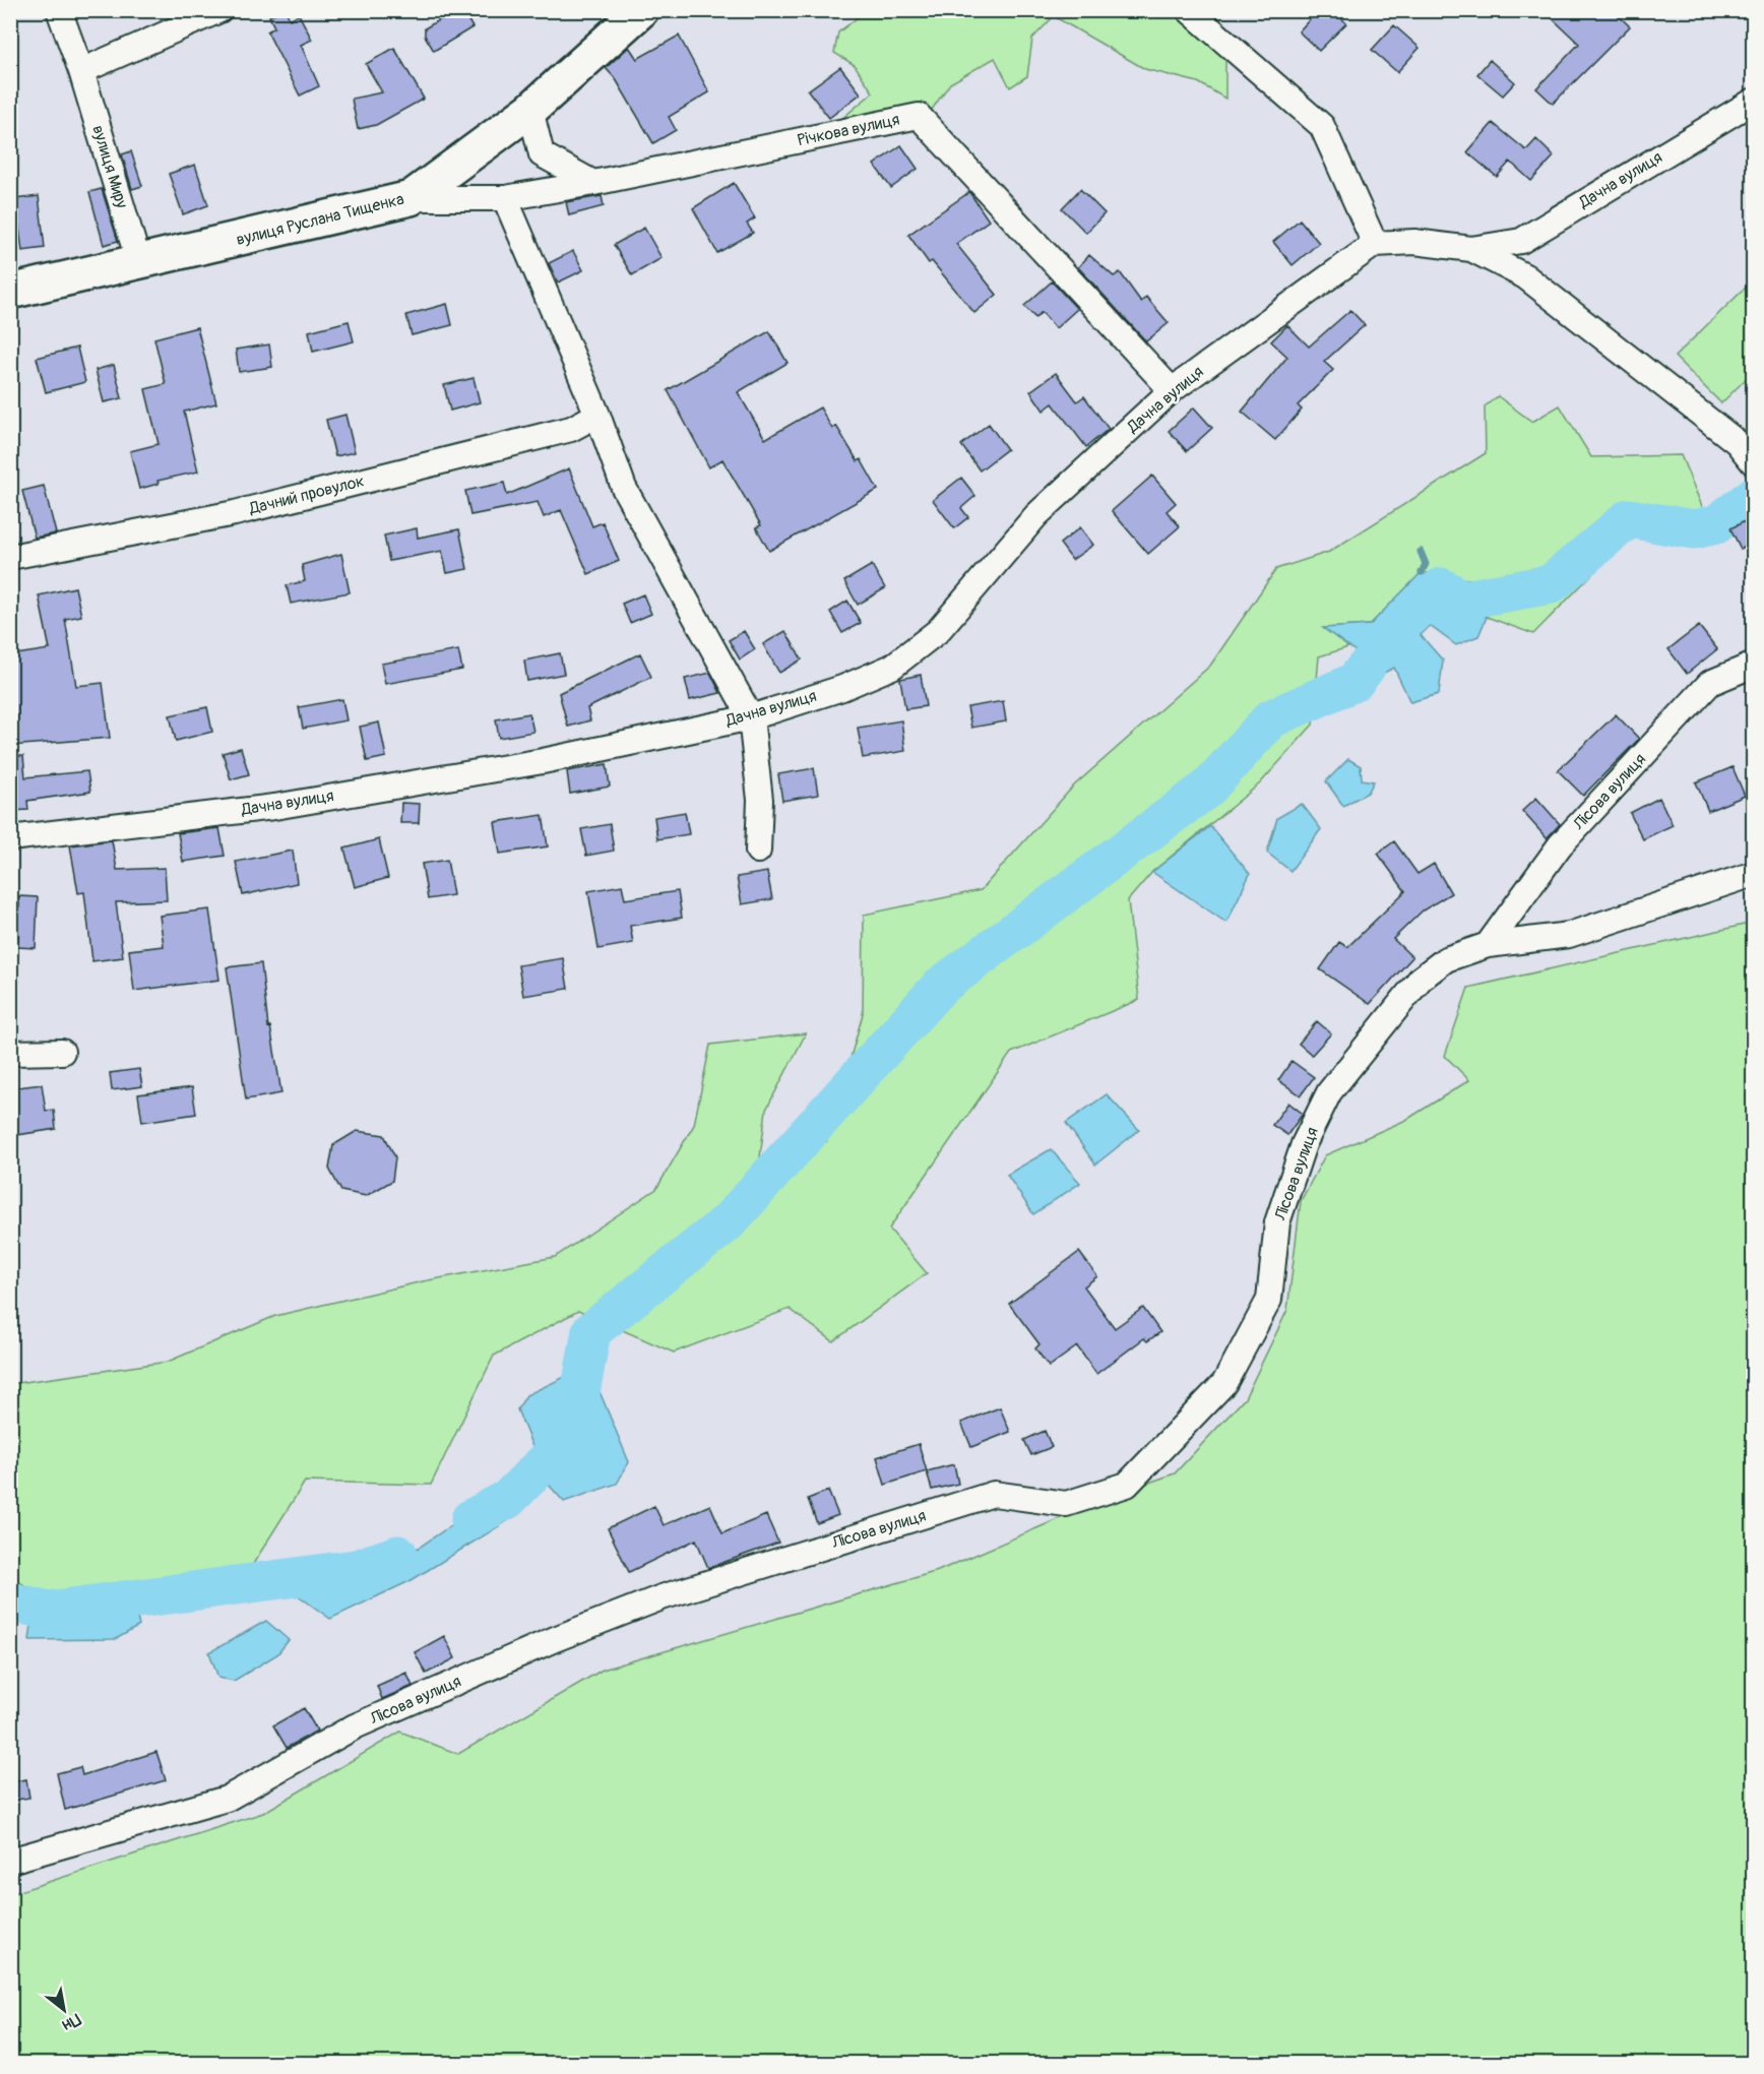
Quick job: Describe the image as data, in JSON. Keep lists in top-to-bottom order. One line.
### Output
{"streets":{"street":["Річкова вулиця","вулиця Миру","Дачна вулиця","вулиця Руслана Тищенка","Дачний провулок","Лісова вулиця"]},"crossings":[["Річкова вулиця","Дачна вулиця"],["Річкова вулиця","вулиця Руслана Тищенка"],["вулиця Миру","вулиця Руслана Тищенка"]],"north":"bottom right"}
